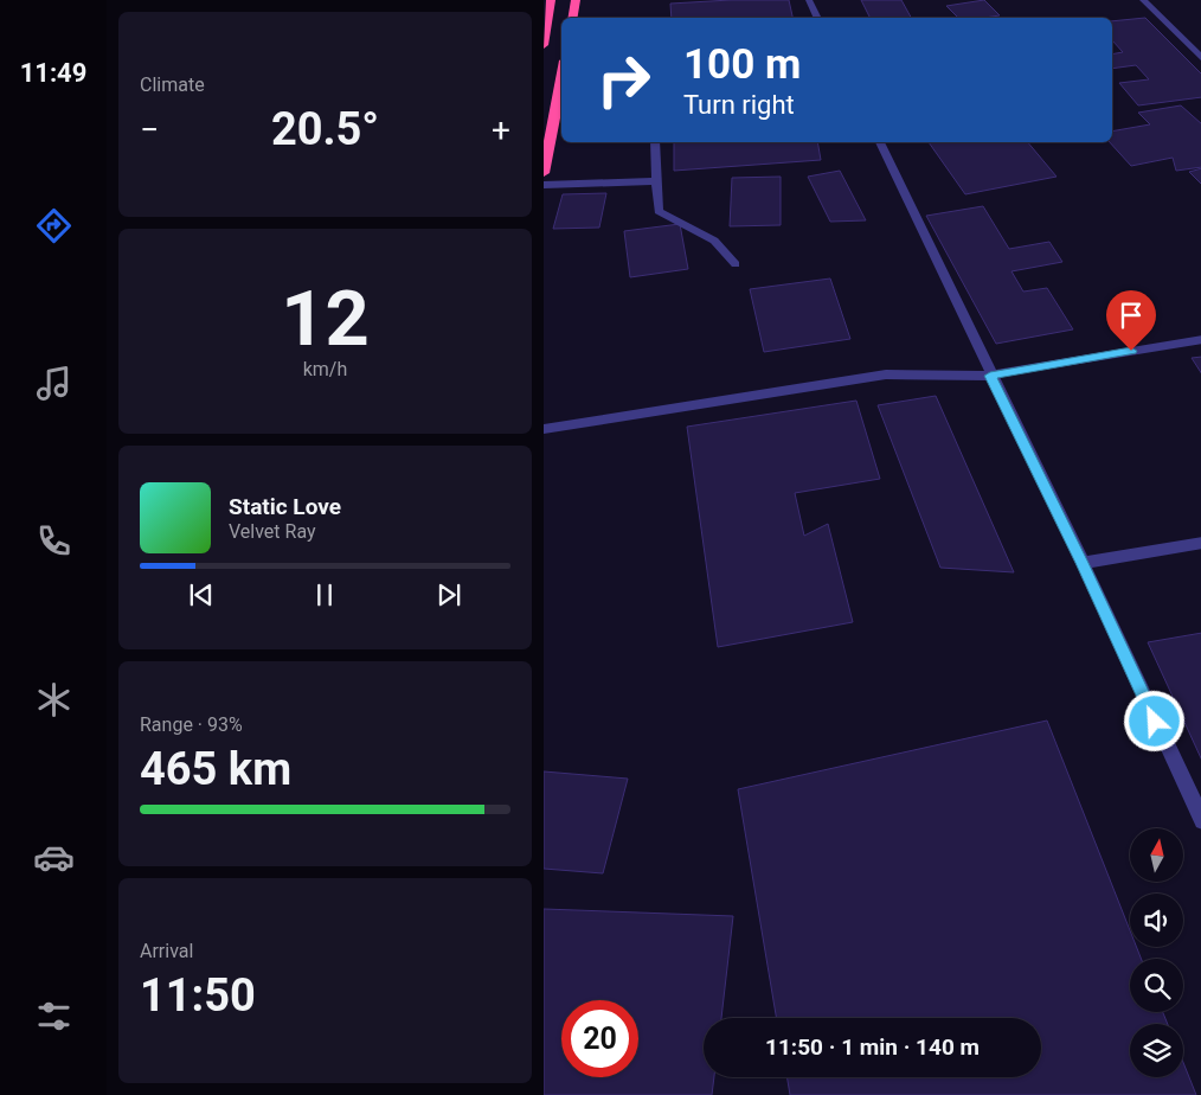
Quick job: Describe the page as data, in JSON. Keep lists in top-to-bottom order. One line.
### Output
{"north":"top","page":{"tabs":"11:49","tile":["Climate",["12","km/h"],["Range · 93%","465 km"],["Arrival","11:50"]],"turn":["100 m","Turn right"],"heat":["−","20.5°","+"],"song":["Static Love","Velvet Ray"],"limit":"20","trip":"11:50 · 1 min · 140 m"}}
